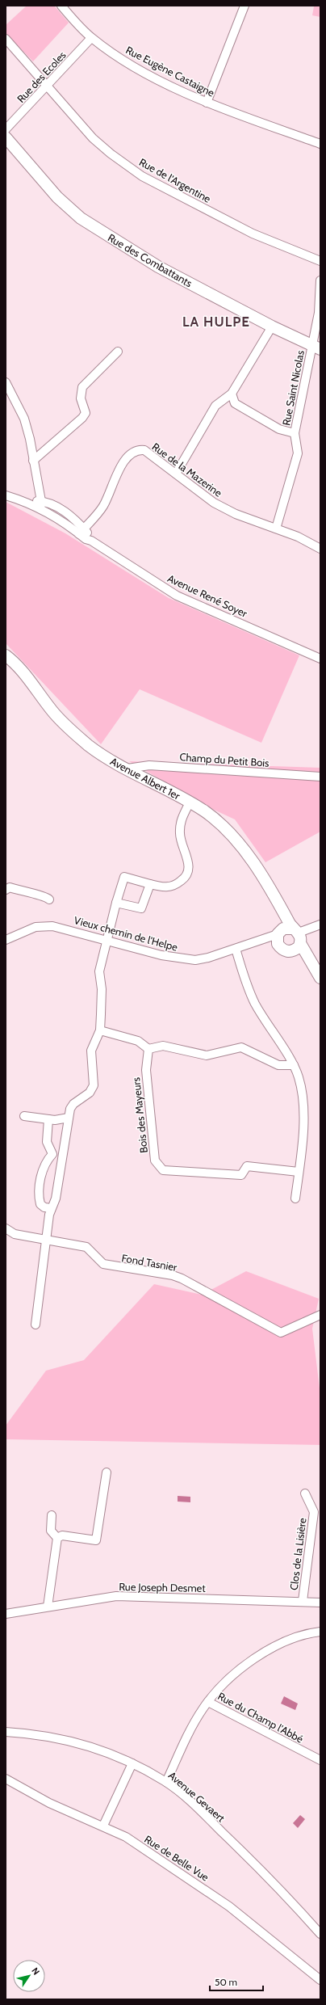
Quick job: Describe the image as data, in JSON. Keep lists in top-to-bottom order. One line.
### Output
{"streets":{"main road":["Rue des Combattants","Avenue Albert 1er"],"street":["Rue Eugène Castaigne","Rue des Ecoles","Rue de l'Argentine","Rue Saint Nicolas","Rue de la Mazerine","Avenue René Soyer","Champ du Petit Bois","Vieux chemin de l'Helpe","Bois des Mayeurs","Fond Tasnier","Clos de la Lisière","Rue Joseph Desmet","Rue du Champ l'Abbé","Avenue Gevaert","Rue de Belle Vue"]},"crossings":[["Rue Eugène Castaigne","Rue des Ecoles"],["Rue des Ecoles","Rue de l'Argentine"],["Rue des Combattants","Rue Saint Nicolas"],["Rue Saint Nicolas","Rue de la Mazerine"],["Rue de la Mazerine","Avenue René Soyer"],["Champ du Petit Bois","Avenue Albert 1er"],["Avenue Albert 1er","Vieux chemin de l'Helpe"],["Clos de la Lisière","Rue Joseph Desmet"]],"districts":["LA HULPE"],"scale_bar":"50 m","north":"top right"}
